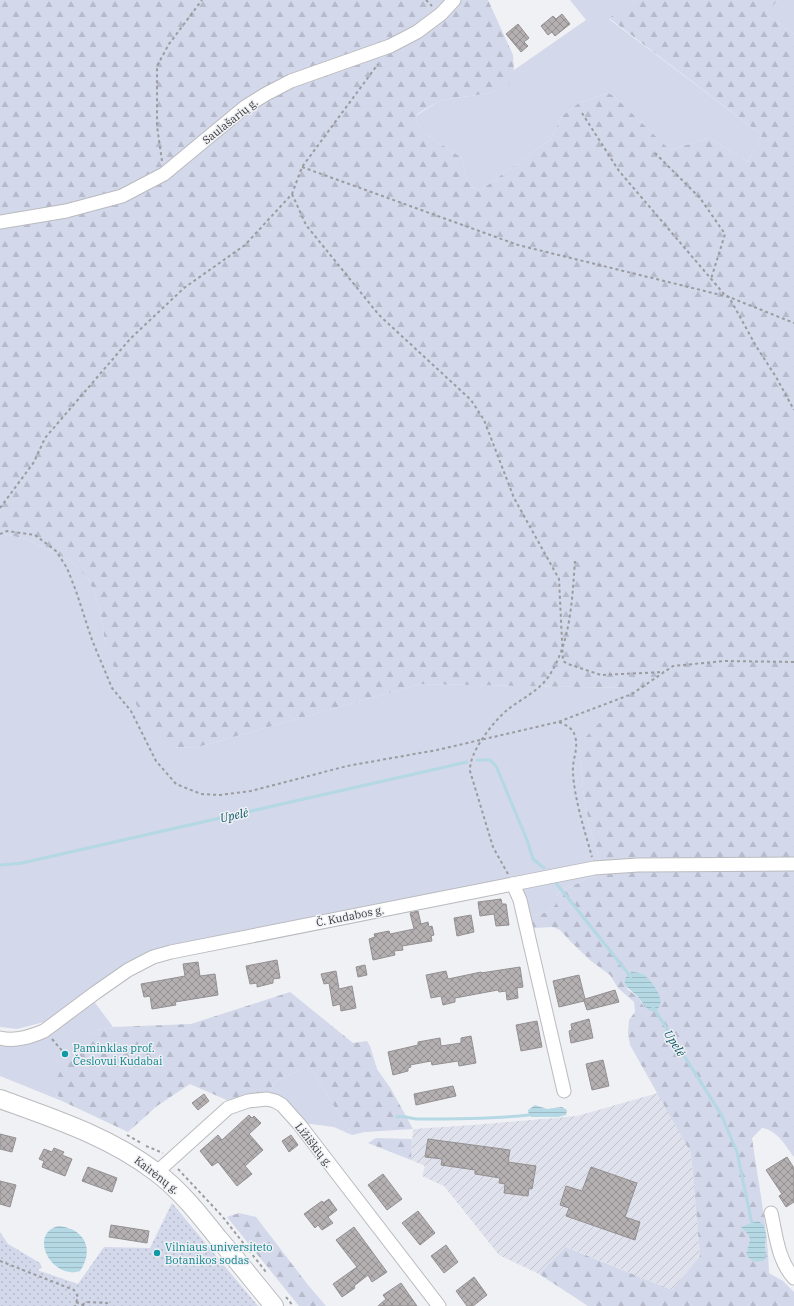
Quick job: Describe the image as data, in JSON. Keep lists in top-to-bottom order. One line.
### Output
{"streets":{"main road":["Kairėnų g."],"street":["Saulašarių g.","Č. Kudabos g.","Ližiškių g."]},"crossings":[["Ližiškių g.","Kairėnų g."]],"water":["Upelė"],"places":["Paminklas prof. Česlovui Kudabai","Vilniaus universiteto Botanikos sodas"]}
